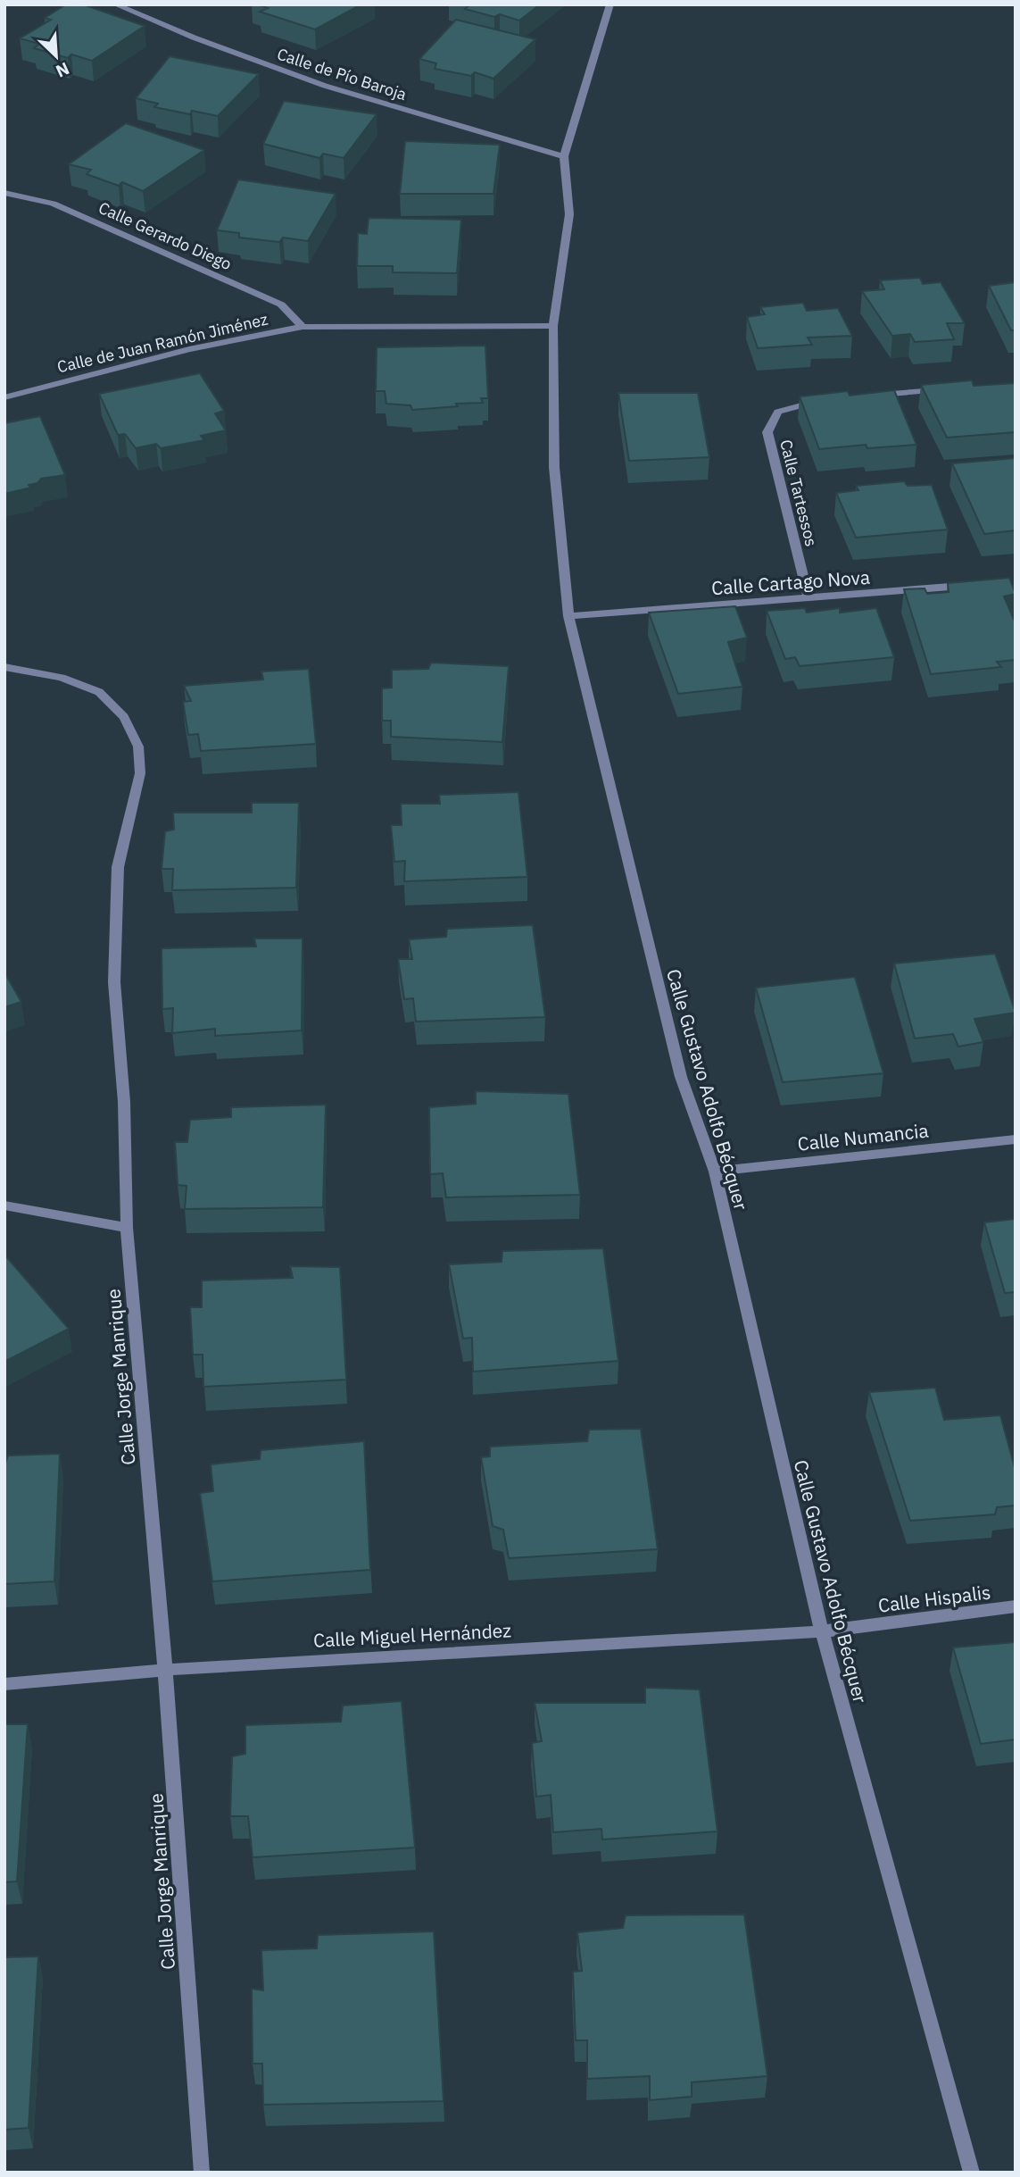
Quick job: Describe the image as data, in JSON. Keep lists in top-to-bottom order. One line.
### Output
{"streets":{"street":["Calle de Pío Baroja","Calle Gerardo Diego","Calle de Juan Ramón Jiménez","Calle Tartessos","Calle Cartago Nova","Calle Gustavo Adolfo Bécquer","Calle Numancia","Calle Jorge Manrique","Calle Hispalis","Calle Miguel Hernández"]},"crossings":[["Calle de Pío Baroja","Calle Gustavo Adolfo Bécquer"],["Calle Gerardo Diego","Calle de Juan Ramón Jiménez"],["Calle de Juan Ramón Jiménez","Calle Gustavo Adolfo Bécquer"],["Calle Tartessos","Calle Cartago Nova"],["Calle Cartago Nova","Calle Gustavo Adolfo Bécquer"],["Calle Gustavo Adolfo Bécquer","Calle Numancia"],["Calle Gustavo Adolfo Bécquer","Calle Hispalis"],["Calle Gustavo Adolfo Bécquer","Calle Miguel Hernández"],["Calle Jorge Manrique","Calle Miguel Hernández"],["Calle Hispalis","Calle Miguel Hernández"]],"north":"bottom right"}
